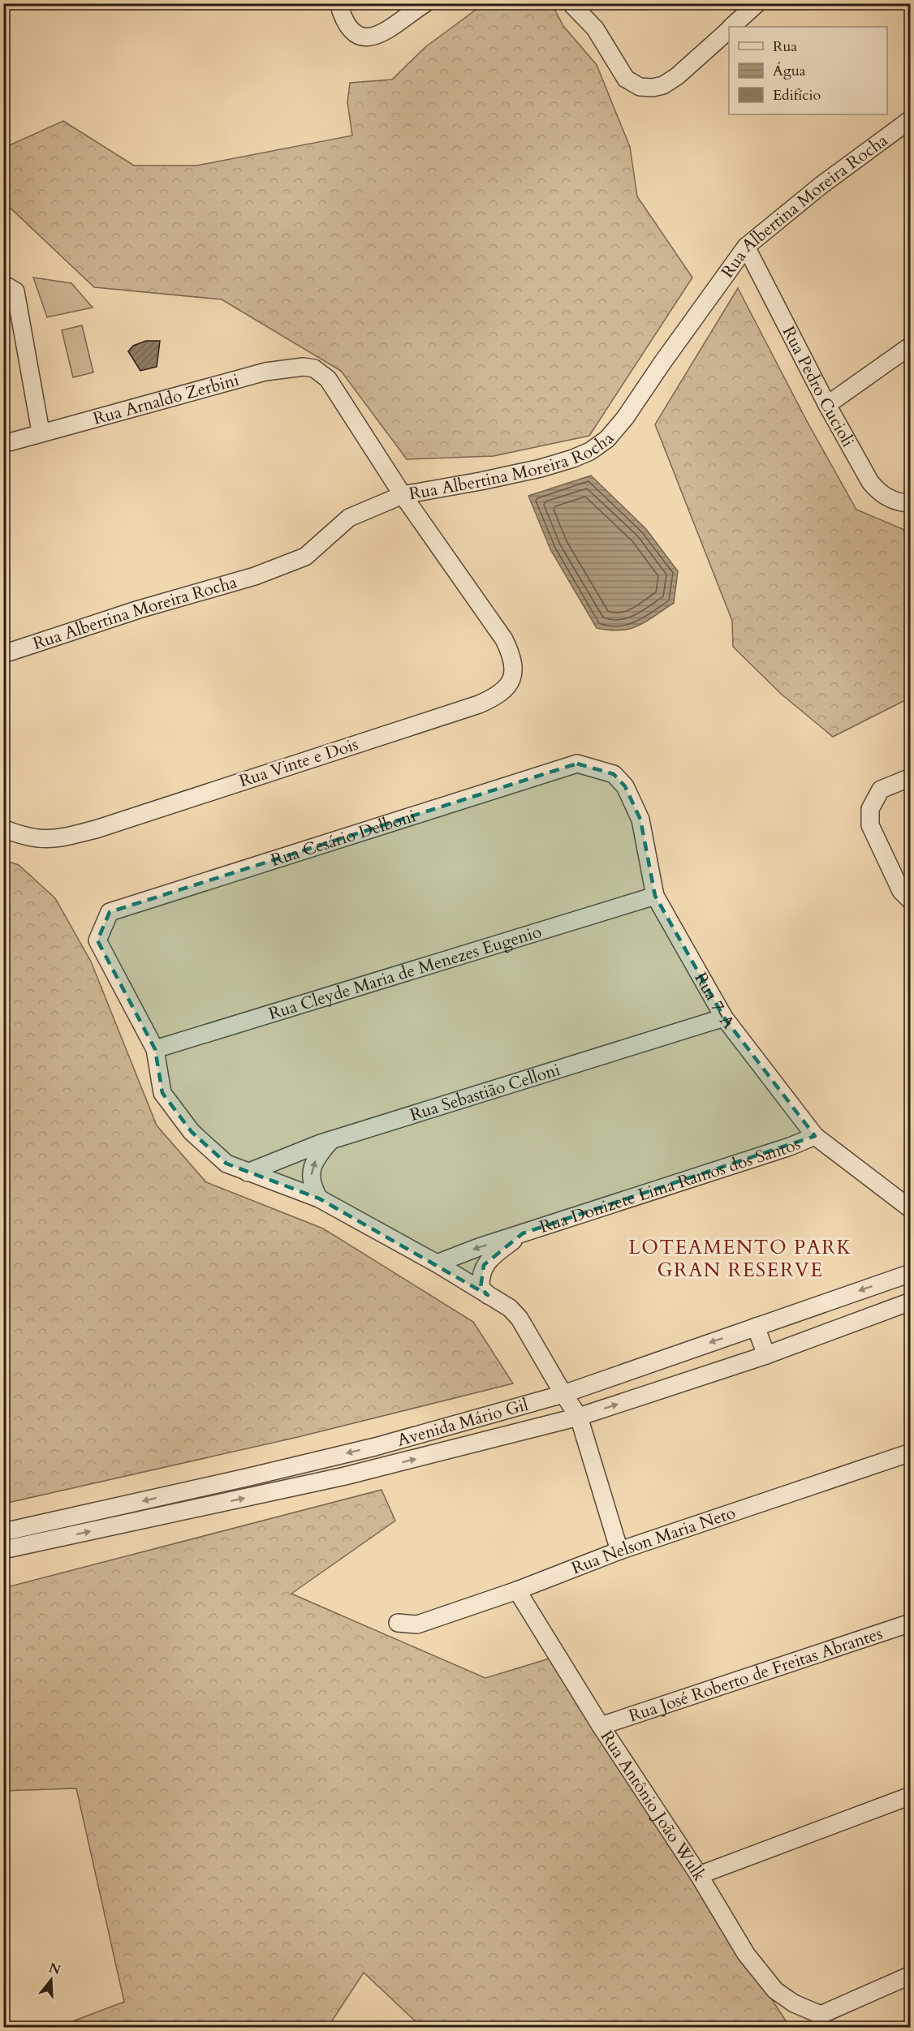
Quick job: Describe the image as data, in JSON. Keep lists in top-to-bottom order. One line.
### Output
{"streets":{"street":["Rua Albertina Moreira Rocha","Rua Pedro Cucioli","Rua Arnaldo Zerbini","Rua Vinte e Dois","Rua Cesário Delboni","Rua Cleyde Maria de Menezes Eugenio","Rua 7-A","Rua Sebastião Celloni","Rua Donizete Lima Ramos dos Santos","Avenida Mário Gil","Rua Nelson Maria Neto","Rua José Roberto de Freitas Abrantes","Rua Antônio João Wulk"]},"crossings":[["Rua Albertina Moreira Rocha","Rua Pedro Cucioli"],["Rua Albertina Moreira Rocha","Rua Arnaldo Zerbini"],["Rua Albertina Moreira Rocha","Rua Vinte e Dois"],["Rua Arnaldo Zerbini","Rua Vinte e Dois"],["Rua Cesário Delboni","Rua Cleyde Maria de Menezes Eugenio"],["Rua Cesário Delboni","Rua 7-A"],["Rua Cleyde Maria de Menezes Eugenio","Rua 7-A"],["Rua 7-A","Rua Sebastião Celloni"],["Rua 7-A","Rua Donizete Lima Ramos dos Santos"],["Rua Nelson Maria Neto","Rua Antônio João Wulk"],["Rua José Roberto de Freitas Abrantes","Rua Antônio João Wulk"]],"districts":["LOTEAMENTO PARK GRAN RESERVE"],"legend":["Rua","Água","Edifício"],"north":"top"}
